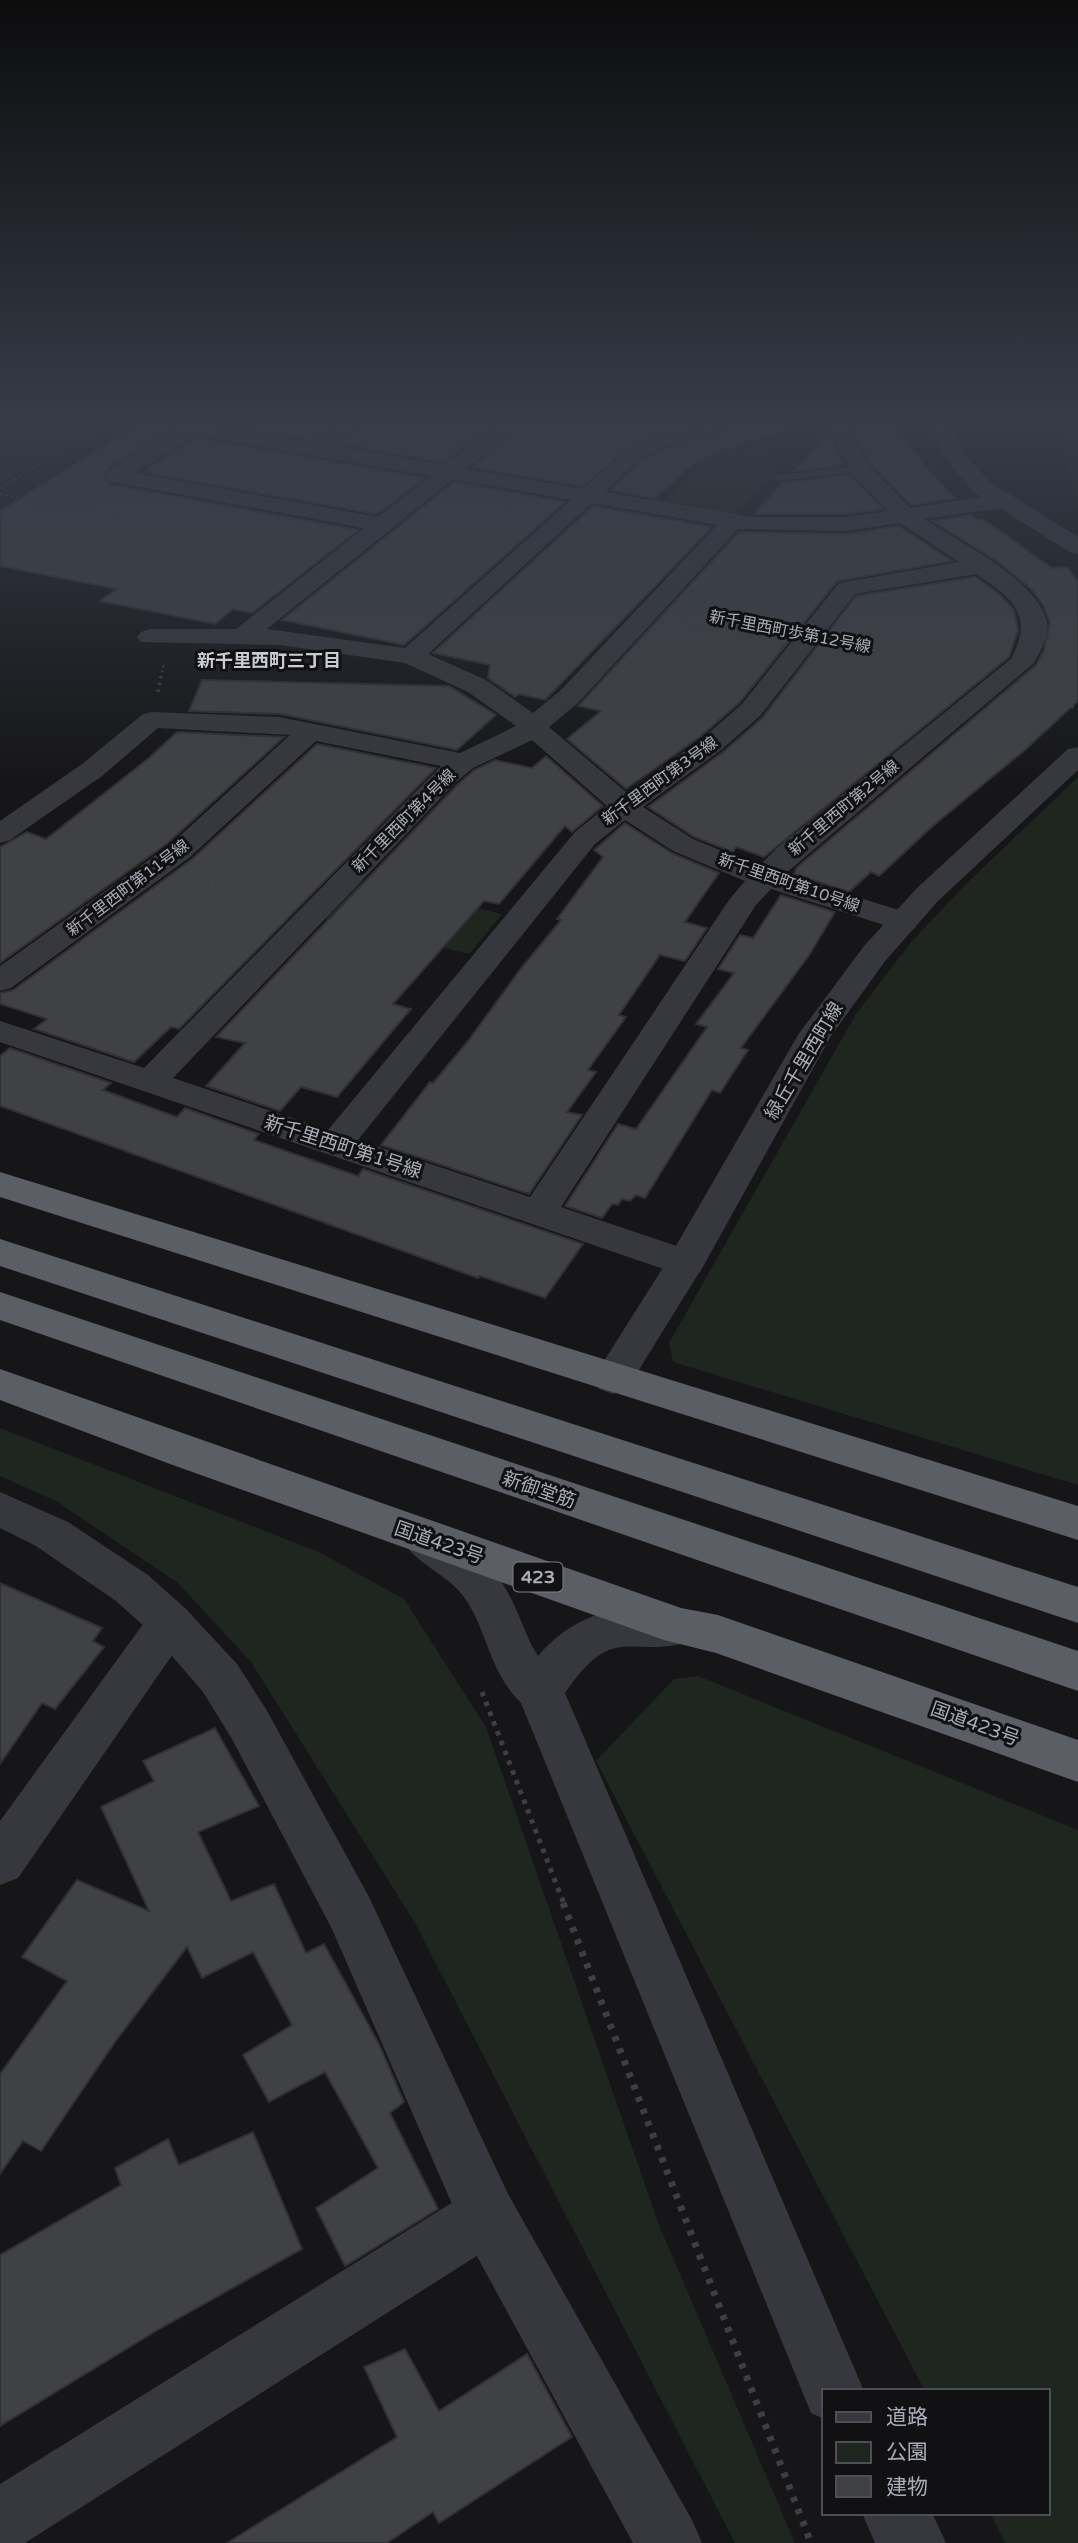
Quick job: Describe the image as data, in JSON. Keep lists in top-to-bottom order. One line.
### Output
{"streets":{"highway":["新御堂筋","国道423号","423"],"street":["新千里西町第3号線","新千里西町第2号線","新千里西町第4号線","新千里西町第10号線","新千里西町第11号線","緑丘千里西町線","新千里西町第1号線"],"path":["新千里西町歩第12号線"]},"crossings":[["新千里西町歩第12号線","新千里西町第3号線"],["新千里西町歩第12号線","新千里西町第2号線"],["新千里西町歩第12号線","新千里西町第4号線"],["新千里西町第3号線","新千里西町第2号線"],["新千里西町第3号線","新千里西町第10号線"],["新千里西町第3号線","新千里西町第1号線"],["新千里西町第2号線","新千里西町第10号線"],["新千里西町第2号線","新千里西町第1号線"],["新千里西町第4号線","新千里西町第10号線"],["新千里西町第4号線","新千里西町第1号線"],["新千里西町第10号線","緑丘千里西町線"],["緑丘千里西町線","新千里西町第1号線"]],"districts":["新千里西町三丁目"],"legend":["道路","公園","建物"]}
